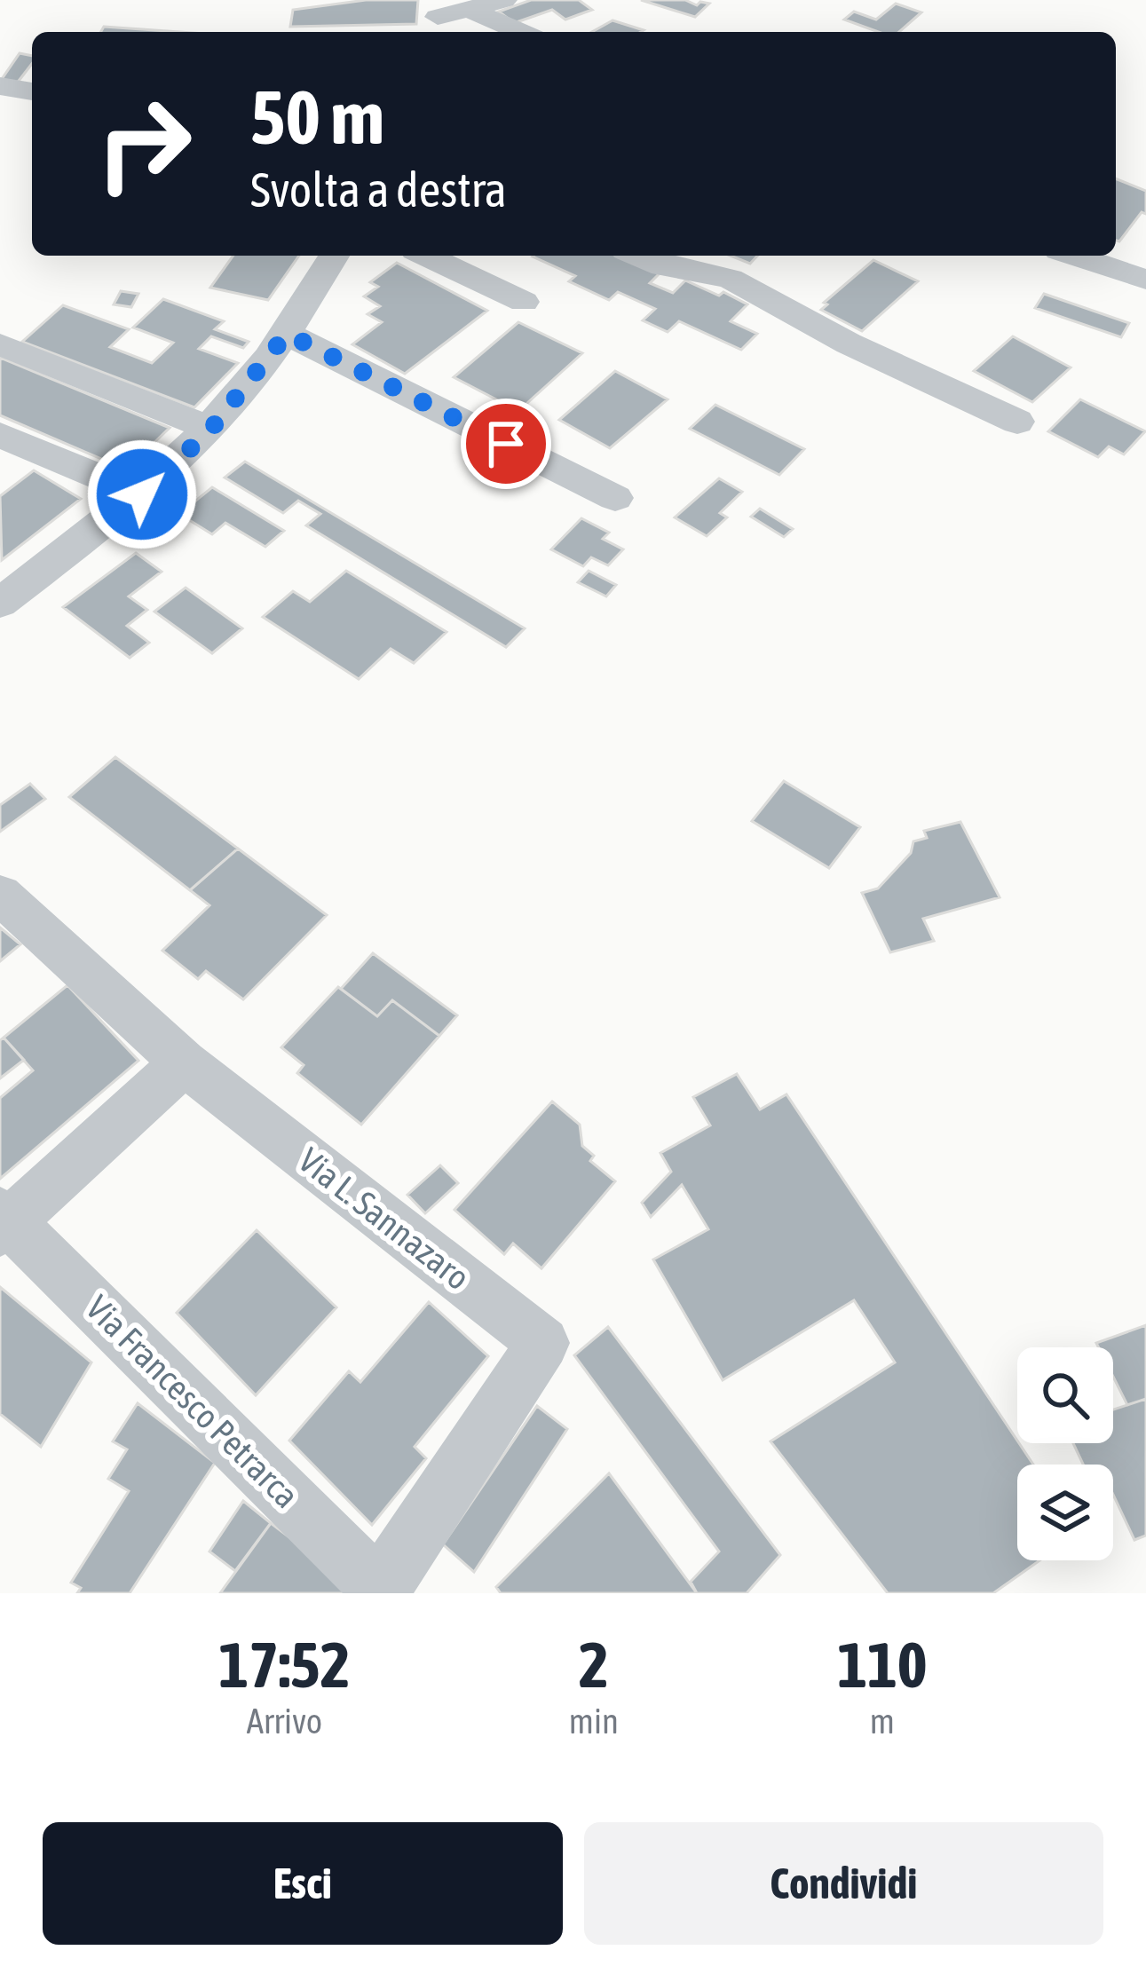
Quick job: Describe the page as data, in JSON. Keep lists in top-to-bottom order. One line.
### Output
{"streets":{"street":["Via L. Sannazaro","Via Francesco Petrarca"]},"crossings":[["Via L. Sannazaro","Via Francesco Petrarca"]],"page":{"turn":["50 m","Svolta a destra"],"eta":["17:52","Arrivo","2","min","110","m"],"buttons":["Esci","Condividi"]}}
